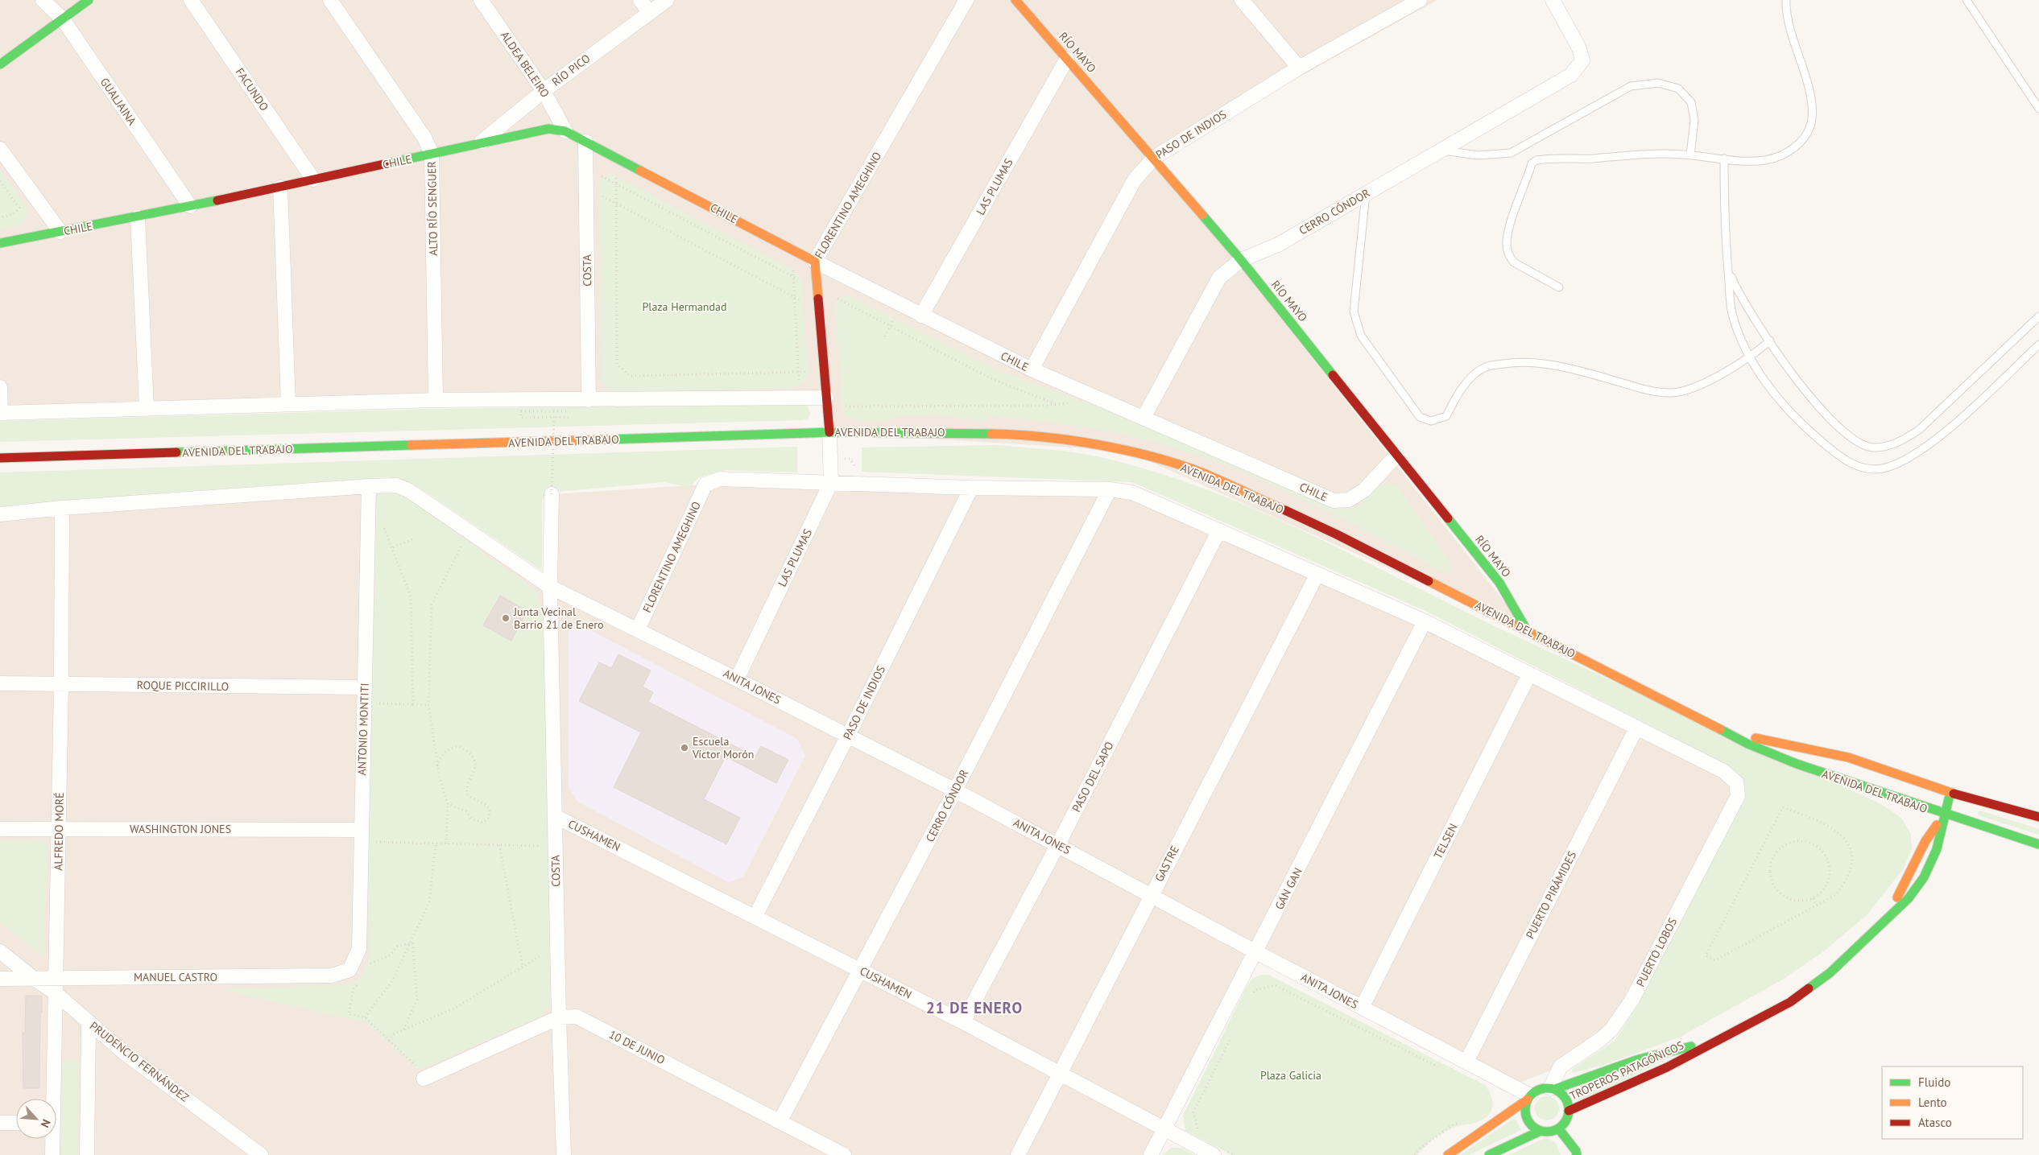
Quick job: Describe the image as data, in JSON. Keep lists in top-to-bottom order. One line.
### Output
{"streets":{"main road":["RÍO MAYO","CHILE","FLORENTINO AMEGHINO","AVENIDA DEL TRABAJO","TROPEROS PATAGÓNICOS"],"street":["ALDEA BELEIRO","RÍO PICO","FACUNDO","GUALJAINA","PASO DE INDIOS","LAS PLUMAS","ALTO RÍO SENGUER","CERRO CÓNDOR","COSTA","ROQUE PICCIRILLO","ANITA JONES","ANTONIO MONTITI","PASO DEL SAPO","WASHINGTON JONES","ALFREDO MORÉ","CUSHAMEN","TELSEN","GASTRE","GAN GAN","PUERTO PIRÁMIDES","PUERTO LOBOS","MANUEL CASTRO","10 DE JUNIO","PRUDENCIO FERNÁNDEZ"]},"crossings":[["RÍO MAYO","PASO DE INDIOS"],["RÍO MAYO","CHILE"],["RÍO MAYO","LAS PLUMAS"],["RÍO MAYO","CERRO CÓNDOR"],["RÍO MAYO","AVENIDA DEL TRABAJO"],["ALDEA BELEIRO","RÍO PICO"],["ALDEA BELEIRO","CHILE"],["RÍO PICO","CHILE"],["FACUNDO","CHILE"],["GUALJAINA","CHILE"],["PASO DE INDIOS","CHILE"],["PASO DE INDIOS","ANITA JONES"],["PASO DE INDIOS","CUSHAMEN"],["CHILE","LAS PLUMAS"],["CHILE","FLORENTINO AMEGHINO"],["CHILE","ALTO RÍO SENGUER"],["CHILE","CERRO CÓNDOR"],["CHILE","COSTA"],["LAS PLUMAS","FLORENTINO AMEGHINO"],["LAS PLUMAS","AVENIDA DEL TRABAJO"],["LAS PLUMAS","ANITA JONES"],["FLORENTINO AMEGHINO","AVENIDA DEL TRABAJO"],["FLORENTINO AMEGHINO","ANITA JONES"],["CERRO CÓNDOR","ANITA JONES"],["CERRO CÓNDOR","CUSHAMEN"],["CERRO CÓNDOR","10 DE JUNIO"],["COSTA","ANITA JONES"],["COSTA","CUSHAMEN"],["COSTA","10 DE JUNIO"],["AVENIDA DEL TRABAJO","TROPEROS PATAGÓNICOS"],["ROQUE PICCIRILLO","ANTONIO MONTITI"],["ROQUE PICCIRILLO","ALFREDO MORÉ"],["ANITA JONES","PASO DEL SAPO"],["ANITA JONES","TELSEN"],["ANITA JONES","GASTRE"],["ANITA JONES","GAN GAN"],["ANITA JONES","PUERTO PIRÁMIDES"],["ANITA JONES","PUERTO LOBOS"],["ANITA JONES","TROPEROS PATAGÓNICOS"],["ANTONIO MONTITI","WASHINGTON JONES"],["ANTONIO MONTITI","MANUEL CASTRO"],["PASO DEL SAPO","CUSHAMEN"],["WASHINGTON JONES","ALFREDO MORÉ"],["ALFREDO MORÉ","MANUEL CASTRO"],["ALFREDO MORÉ","PRUDENCIO FERNÁNDEZ"],["CUSHAMEN","GASTRE"],["CUSHAMEN","GAN GAN"],["PUERTO PIRÁMIDES","PUERTO LOBOS"],["PUERTO LOBOS","TROPEROS PATAGÓNICOS"],["MANUEL CASTRO","PRUDENCIO FERNÁNDEZ"]],"districts":["21 DE ENERO"],"parks":["Plaza Hermandad","Plaza Galicia"],"places":["Junta Vecinal Barrio 21 de Enero","Escuela Víctor Morón"],"legend":["Fluido","Lento","Atasco"],"north":"bottom right"}
